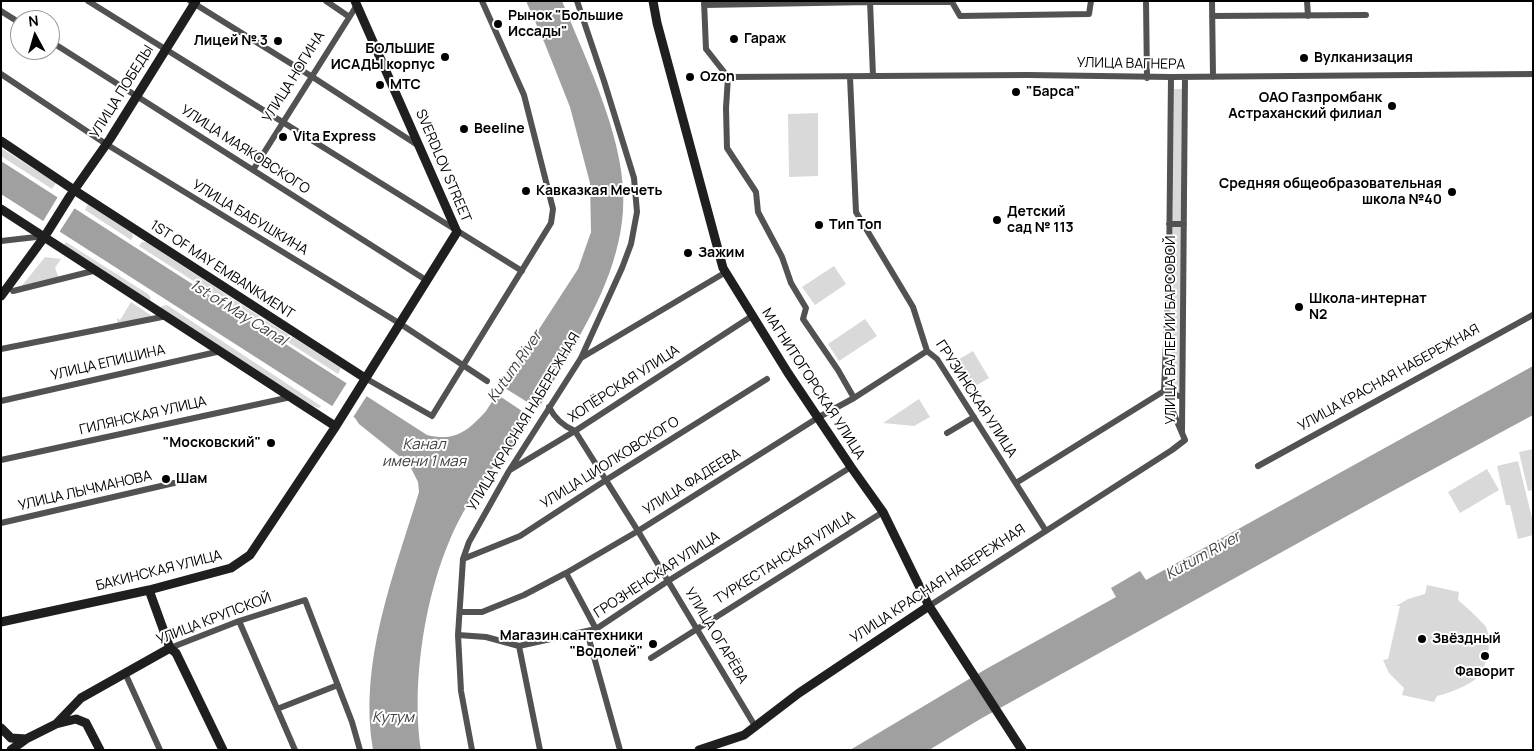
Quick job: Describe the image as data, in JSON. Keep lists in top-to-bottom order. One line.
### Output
{"streets":{"main road":["УЛИЦА ПОБЕДЫ","SVERDLOV STREET","1ST OF MAY EMBANKMENT","УЛИЦА КРАСНАЯ НАБЕРЕЖНАЯ","МАГНИТОГОРСКАЯ УЛИЦА","БАКИНСКАЯ УЛИЦА","УЛИЦА КРУПСКОЙ"],"street":["УЛИЦА ВАГНЕРА","УЛИЦА НОГИНА","УЛИЦА МАЯКОВСКОГО","УЛИЦА БАБУШКИНА","УЛИЦА ВАЛЕРИИ БАРСОВОЙ","УЛИЦА ЕПИШИНА","ХОПЁРСКАЯ УЛИЦА","ГРУЗИНСКАЯ УЛИЦА","ГИЛЯНСКАЯ УЛИЦА","УЛИЦА ЦИОЛКОВСКОГО","УЛИЦА ФАДЕЕВА","УЛИЦА ЛЫЧМАНОВА","ТУРКЕСТАНСКАЯ УЛИЦА","ГРОЗНЕНСКАЯ УЛИЦА","УЛИЦА ОГАРЁВА"]},"crossings":[["УЛИЦА ВАГНЕРА","УЛИЦА ВАЛЕРИИ БАРСОВОЙ"],["УЛИЦА ВАГНЕРА","ГРУЗИНСКАЯ УЛИЦА"],["УЛИЦА НОГИНА","УЛИЦА МАЯКОВСКОГО"],["УЛИЦА НОГИНА","SVERDLOV STREET"],["УЛИЦА ПОБЕДЫ","УЛИЦА МАЯКОВСКОГО"],["УЛИЦА ПОБЕДЫ","УЛИЦА БАБУШКИНА"],["УЛИЦА ПОБЕДЫ","1ST OF MAY EMBANKMENT"],["УЛИЦА МАЯКОВСКОГО","SVERDLOV STREET"],["SVERDLOV STREET","УЛИЦА БАБУШКИНА"],["SVERDLOV STREET","1ST OF MAY EMBANKMENT"],["SVERDLOV STREET","БАКИНСКАЯ УЛИЦА"],["УЛИЦА БАБУШКИНА","1ST OF MAY EMBANKMENT"],["1ST OF MAY EMBANKMENT","БАКИНСКАЯ УЛИЦА"],["УЛИЦА ВАЛЕРИИ БАРСОВОЙ","УЛИЦА КРАСНАЯ НАБЕРЕЖНАЯ"],["УЛИЦА КРАСНАЯ НАБЕРЕЖНАЯ","ХОПЁРСКАЯ УЛИЦА"],["УЛИЦА КРАСНАЯ НАБЕРЕЖНАЯ","МАГНИТОГОРСКАЯ УЛИЦА"],["УЛИЦА КРАСНАЯ НАБЕРЕЖНАЯ","ГРУЗИНСКАЯ УЛИЦА"],["УЛИЦА КРАСНАЯ НАБЕРЕЖНАЯ","УЛИЦА ЦИОЛКОВСКОГО"],["УЛИЦА КРАСНАЯ НАБЕРЕЖНАЯ","УЛИЦА ФАДЕЕВА"],["УЛИЦА КРАСНАЯ НАБЕРЕЖНАЯ","ГРОЗНЕНСКАЯ УЛИЦА"],["УЛИЦА КРАСНАЯ НАБЕРЕЖНАЯ","УЛИЦА ОГАРЁВА"],["ХОПЁРСКАЯ УЛИЦА","МАГНИТОГОРСКАЯ УЛИЦА"],["ХОПЁРСКАЯ УЛИЦА","УЛИЦА ОГАРЁВА"],["МАГНИТОГОРСКАЯ УЛИЦА","УЛИЦА ФАДЕЕВА"],["МАГНИТОГОРСКАЯ УЛИЦА","ТУРКЕСТАНСКАЯ УЛИЦА"],["МАГНИТОГОРСКАЯ УЛИЦА","ГРОЗНЕНСКАЯ УЛИЦА"],["ГРУЗИНСКАЯ УЛИЦА","УЛИЦА ФАДЕЕВА"],["УЛИЦА ЦИОЛКОВСКОГО","УЛИЦА ОГАРЁВА"],["УЛИЦА ФАДЕЕВА","УЛИЦА ОГАРЁВА"],["ТУРКЕСТАНСКАЯ УЛИЦА","УЛИЦА ОГАРЁВА"],["ГРОЗНЕНСКАЯ УЛИЦА","УЛИЦА ОГАРЁВА"]],"water":["1st of May Canal","Kutum River","Канал имени 1 мая","Кутум"],"places":["Рынок \"Большие Иссады\"","Гараж","Лицей № 3","БОЛЬШИЕ ИСАДЫ корпус","Вулканизация","Ozon","МТС","\"Барса\"","ОАО Газпромбанк Астраханский филиал","Beeline","Vita Express","Кавказкая Мечеть","Средняя общеобразовательная школа №40","Детский сад № 113","Тип Топ","Зажим","Школа-интернат N2","\"Московский\"","Шам","Звёздный","Магазин сантехники \"Водолей\"","Фаворит"],"north":"top"}
